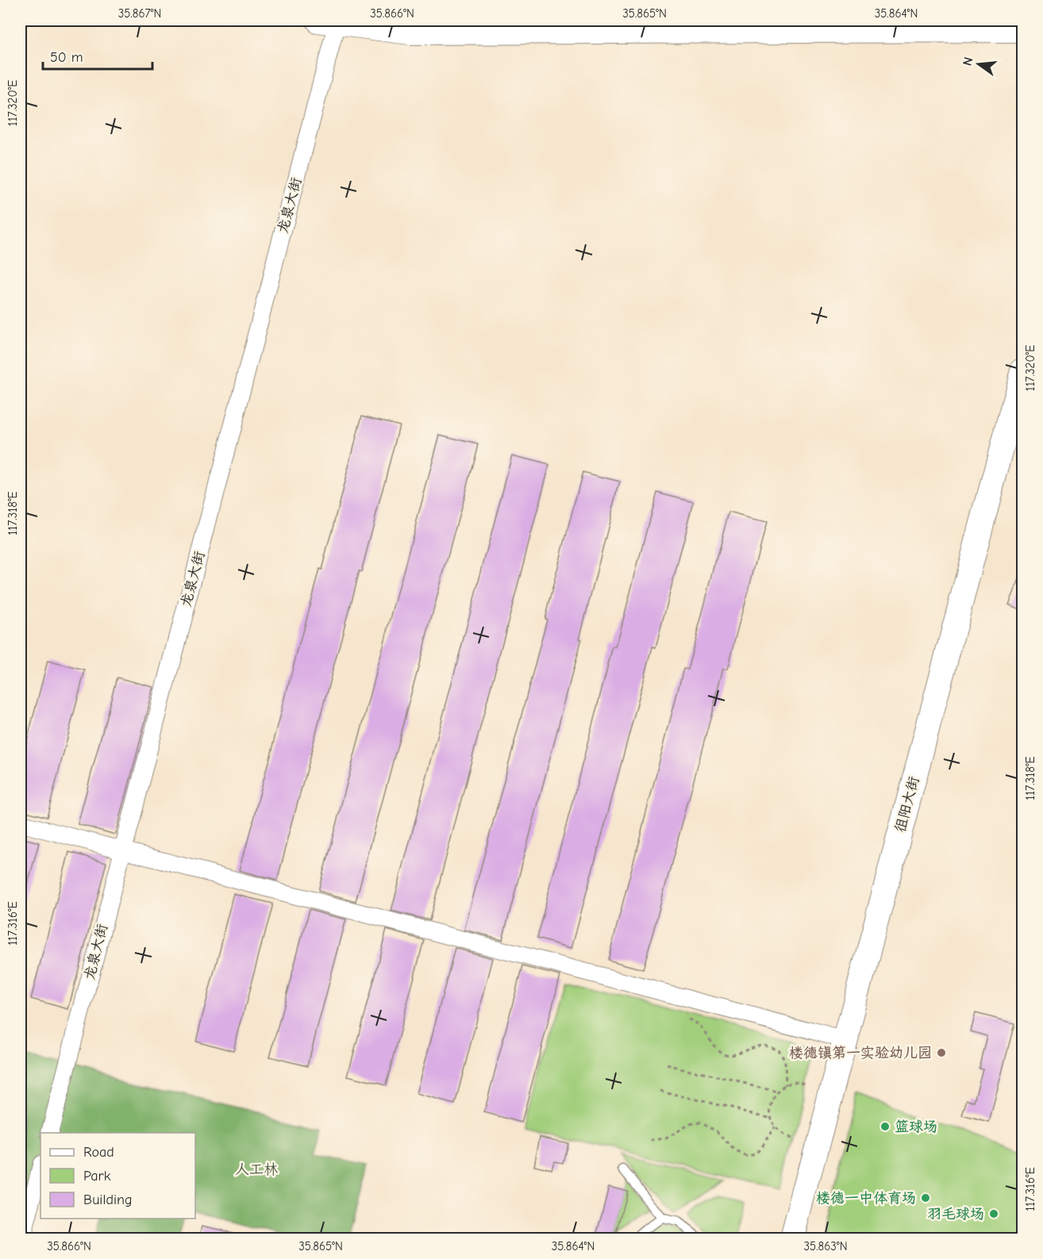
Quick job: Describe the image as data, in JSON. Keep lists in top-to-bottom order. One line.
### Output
{"streets":{"street":["龙泉大街","徂阳大街"]},"parks":["人工林"],"places":["楼德镇第一实验幼儿园","篮球场","楼德一中体育场","羽毛球场"],"legend":["Road","Park","Building"],"scale_bar":"50 m","north":"left","coordinates":["35.867°N","35.866°N","35.865°N","35.864°N","117.320°E","117.318°E","117.316°E","35.863°N"]}
